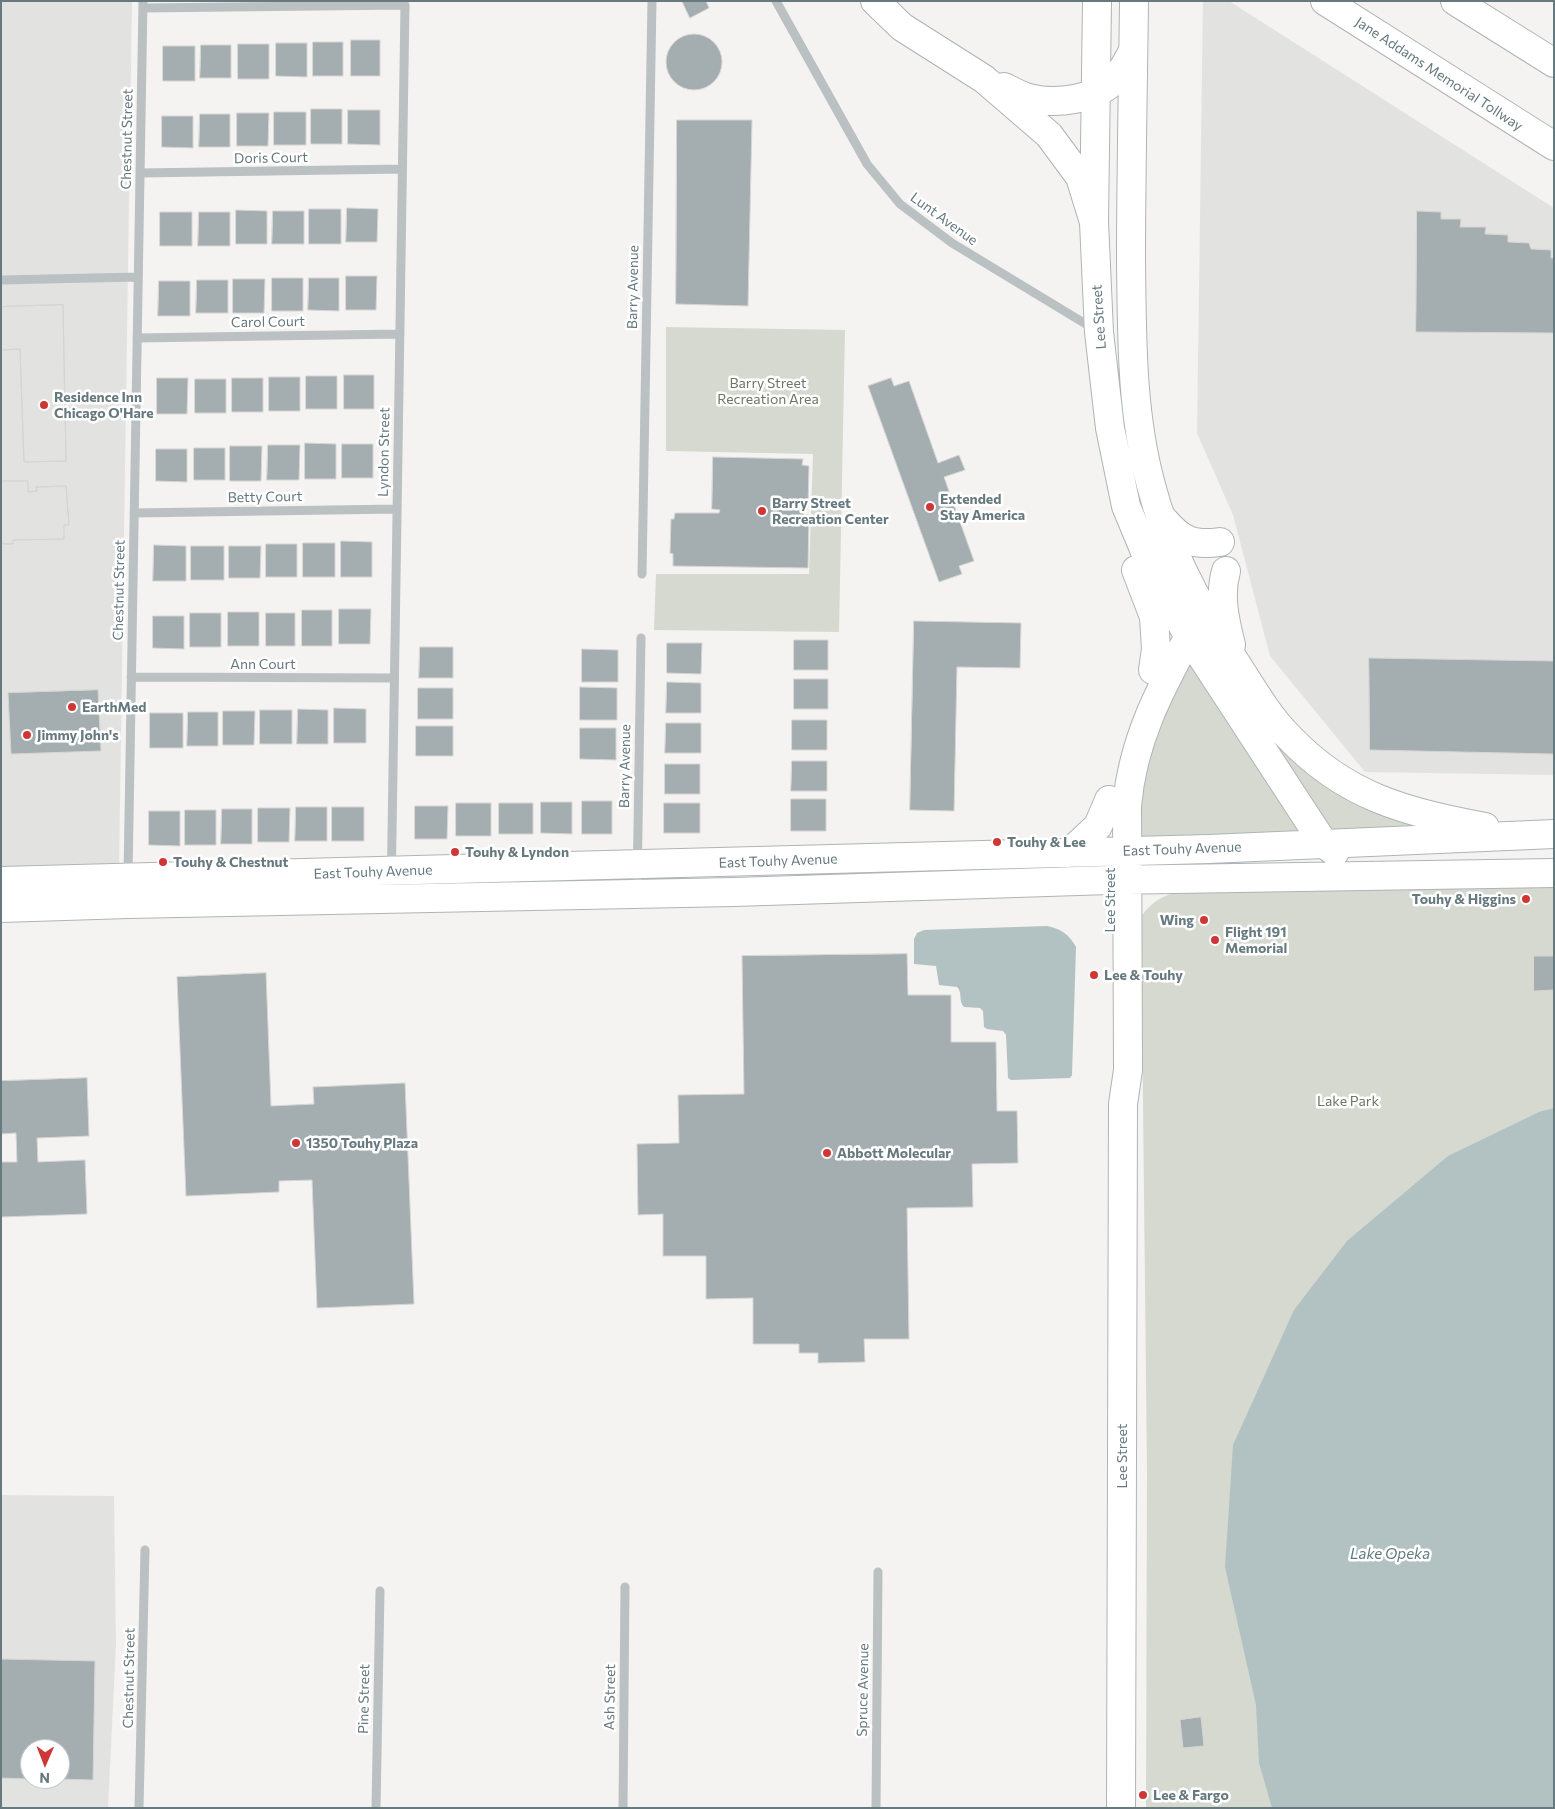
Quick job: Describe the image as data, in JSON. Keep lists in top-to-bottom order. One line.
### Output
{"streets":{"main road":["Jane Addams Memorial Tollway","Lee Street","East Touhy Avenue"],"street":["Chestnut Street","Doris Court","Lunt Avenue","Barry Avenue","Carol Court","Lyndon Street","Betty Court","Ann Court","Spruce Avenue","Ash Street","Pine Street"]},"crossings":[["Chestnut Street","Doris Court"],["Chestnut Street","Carol Court"],["Chestnut Street","Lyndon Street"],["Chestnut Street","Betty Court"],["Chestnut Street","Ann Court"],["Chestnut Street","East Touhy Avenue"],["Doris Court","Lyndon Street"],["Lunt Avenue","Lee Street"],["Barry Avenue","East Touhy Avenue"],["Lee Street","East Touhy Avenue"],["Carol Court","Lyndon Street"],["Lyndon Street","Betty Court"],["Lyndon Street","Ann Court"],["Lyndon Street","East Touhy Avenue"]],"water":["Lake Opeka"],"parks":["Barry Street Recreation Area","Lake Park"],"places":["Residence Inn Chicago O'Hare","Extended Stay America","Barry Street Recreation Center","EarthMed","Jimmy John's","Touhy & Lee","Touhy & Lyndon","Touhy & Chestnut","Touhy & Higgins","Wing","Flight 191 Memorial","Lee & Touhy","1350 Touhy Plaza","Abbott Molecular","Lee & Fargo"],"north":"bottom"}
